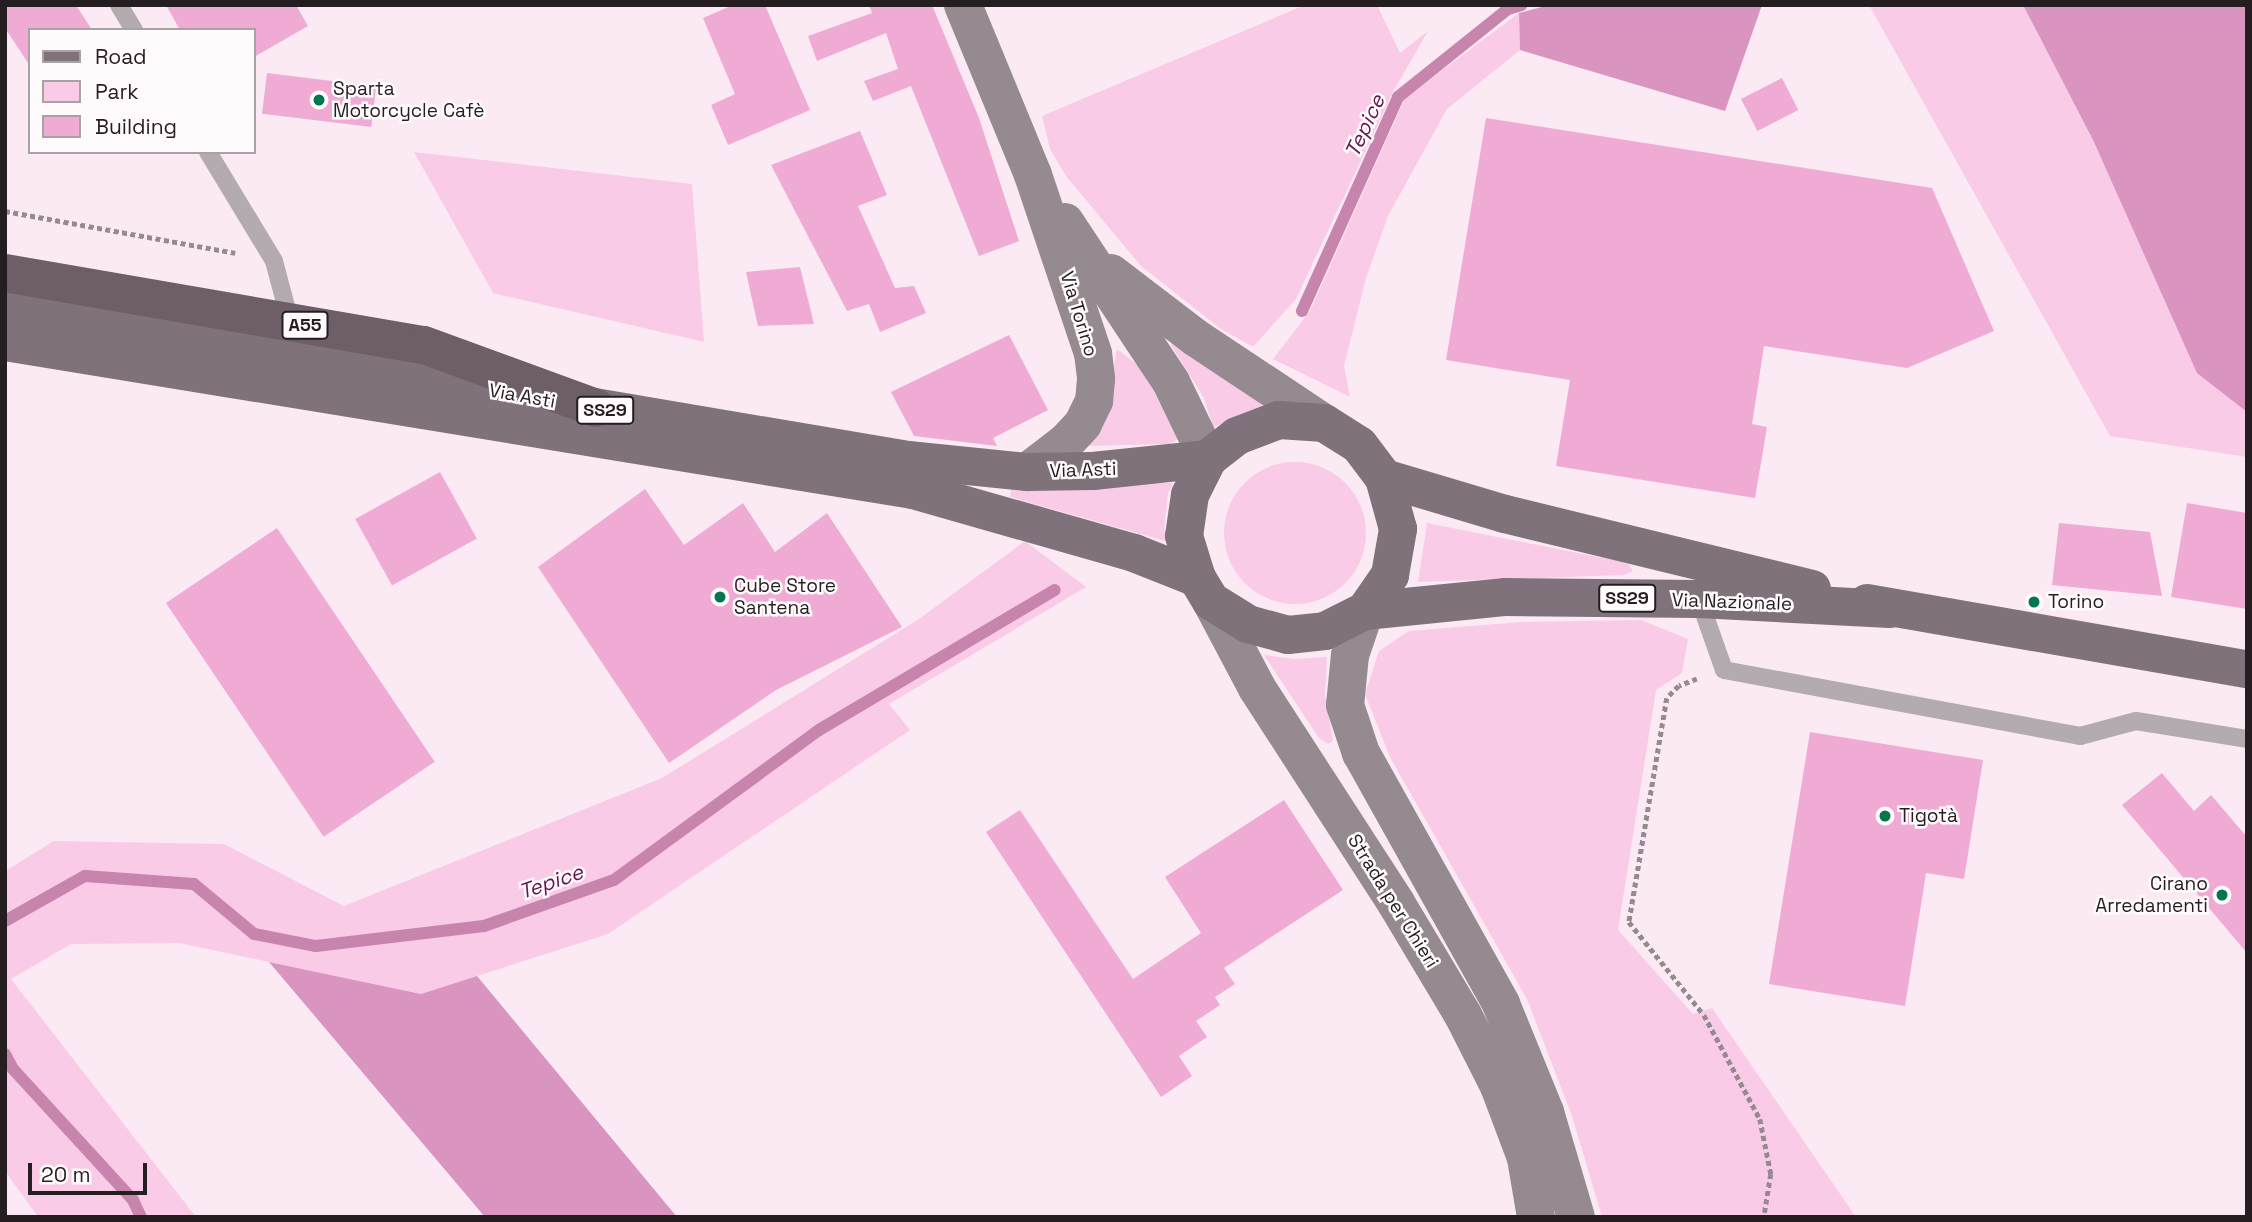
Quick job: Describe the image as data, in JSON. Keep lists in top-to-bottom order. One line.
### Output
{"streets":{"highway":["A55"],"main road":["Via Torino","Via Asti","SS29","Via Nazionale","Strada per Chieri"]},"crossings":[["Via Torino","Via Asti"],["Via Torino","Via Nazionale"],["Via Torino","Strada per Chieri"],["A55","Via Asti"],["Via Asti","Via Nazionale"],["Via Asti","Strada per Chieri"],["Via Nazionale","Strada per Chieri"]],"water":["Tepice"],"places":["Sparta Motorcycle Cafè","Cube Store Santena","Torino","Tigotà","Cirano Arredamenti"],"legend":["Road","Park","Building"],"scale_bar":"20 m"}
